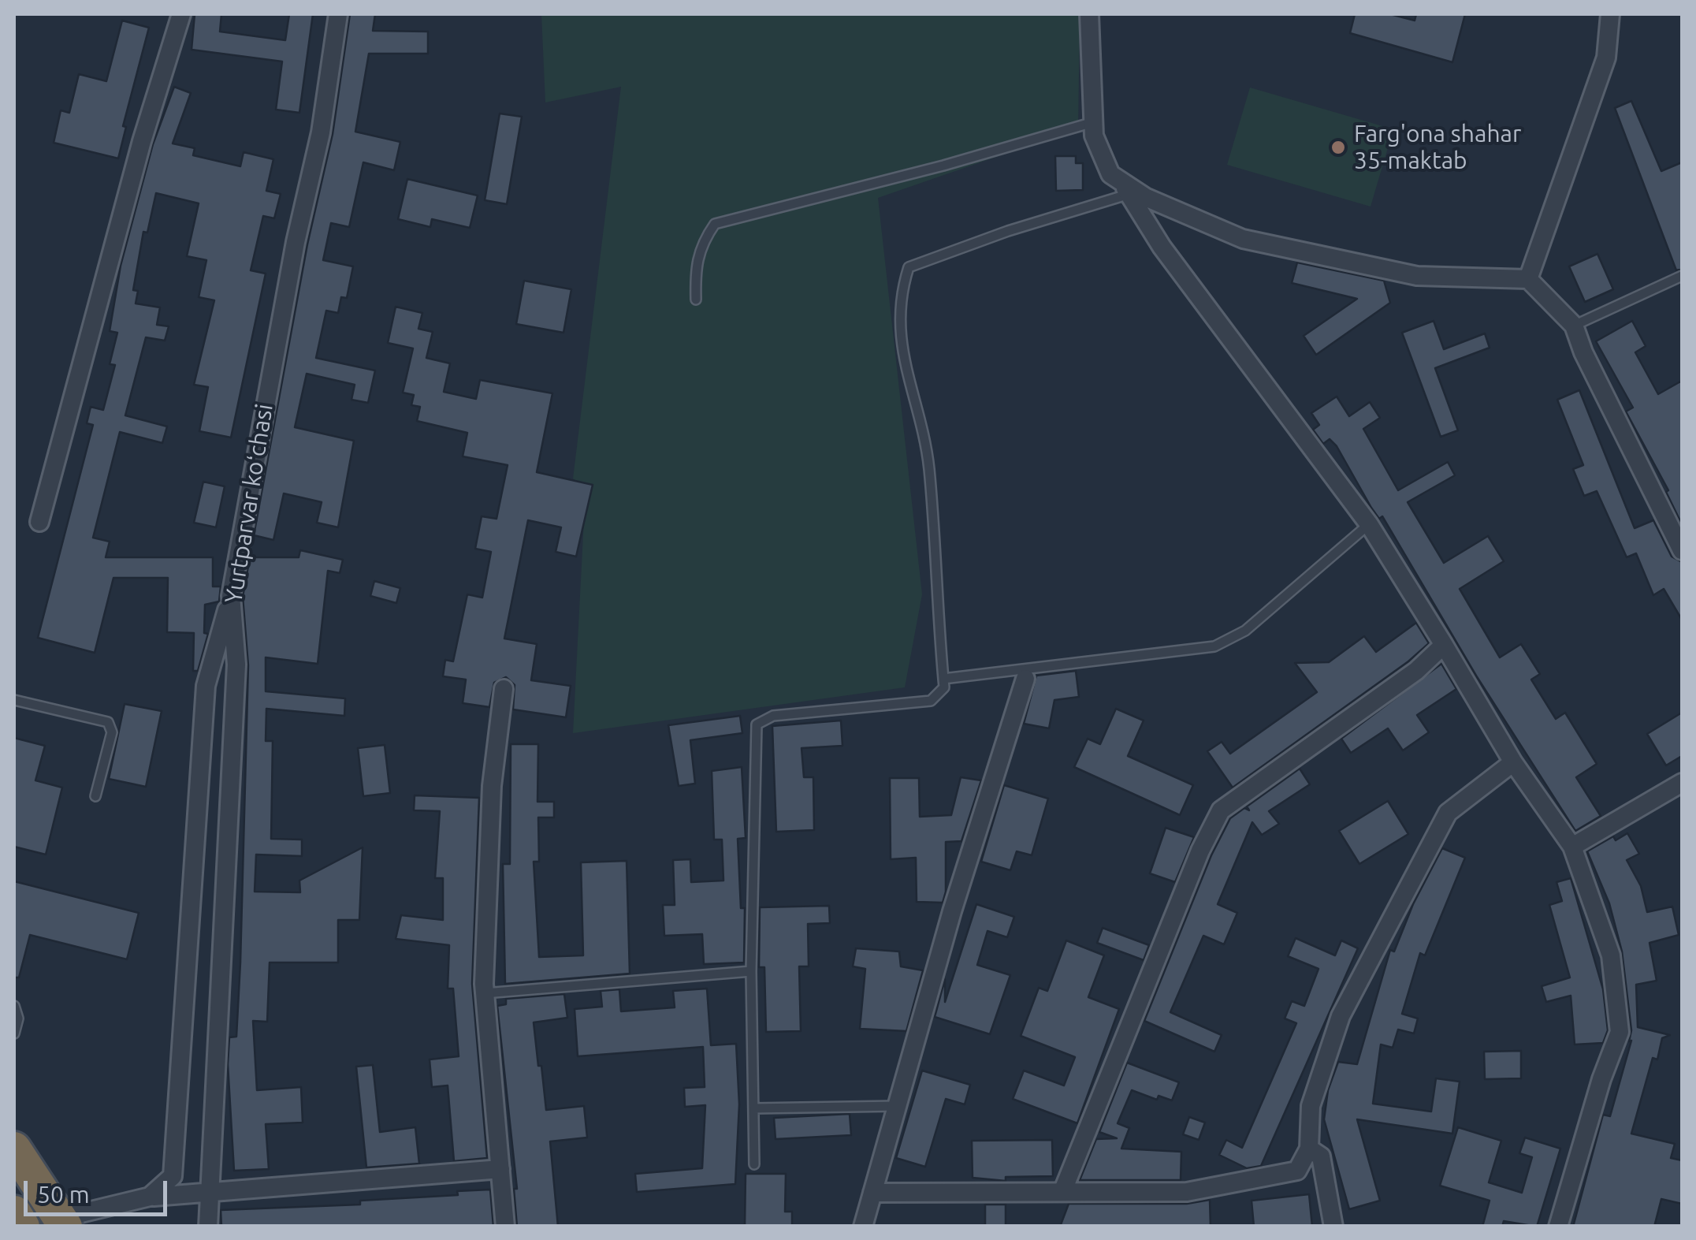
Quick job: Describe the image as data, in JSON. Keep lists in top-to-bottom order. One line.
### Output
{"streets":{"street":["Yurtparvar koʻchasi"]},"places":["Farg'ona shahar 35-maktab"],"scale_bar":"50 m"}
